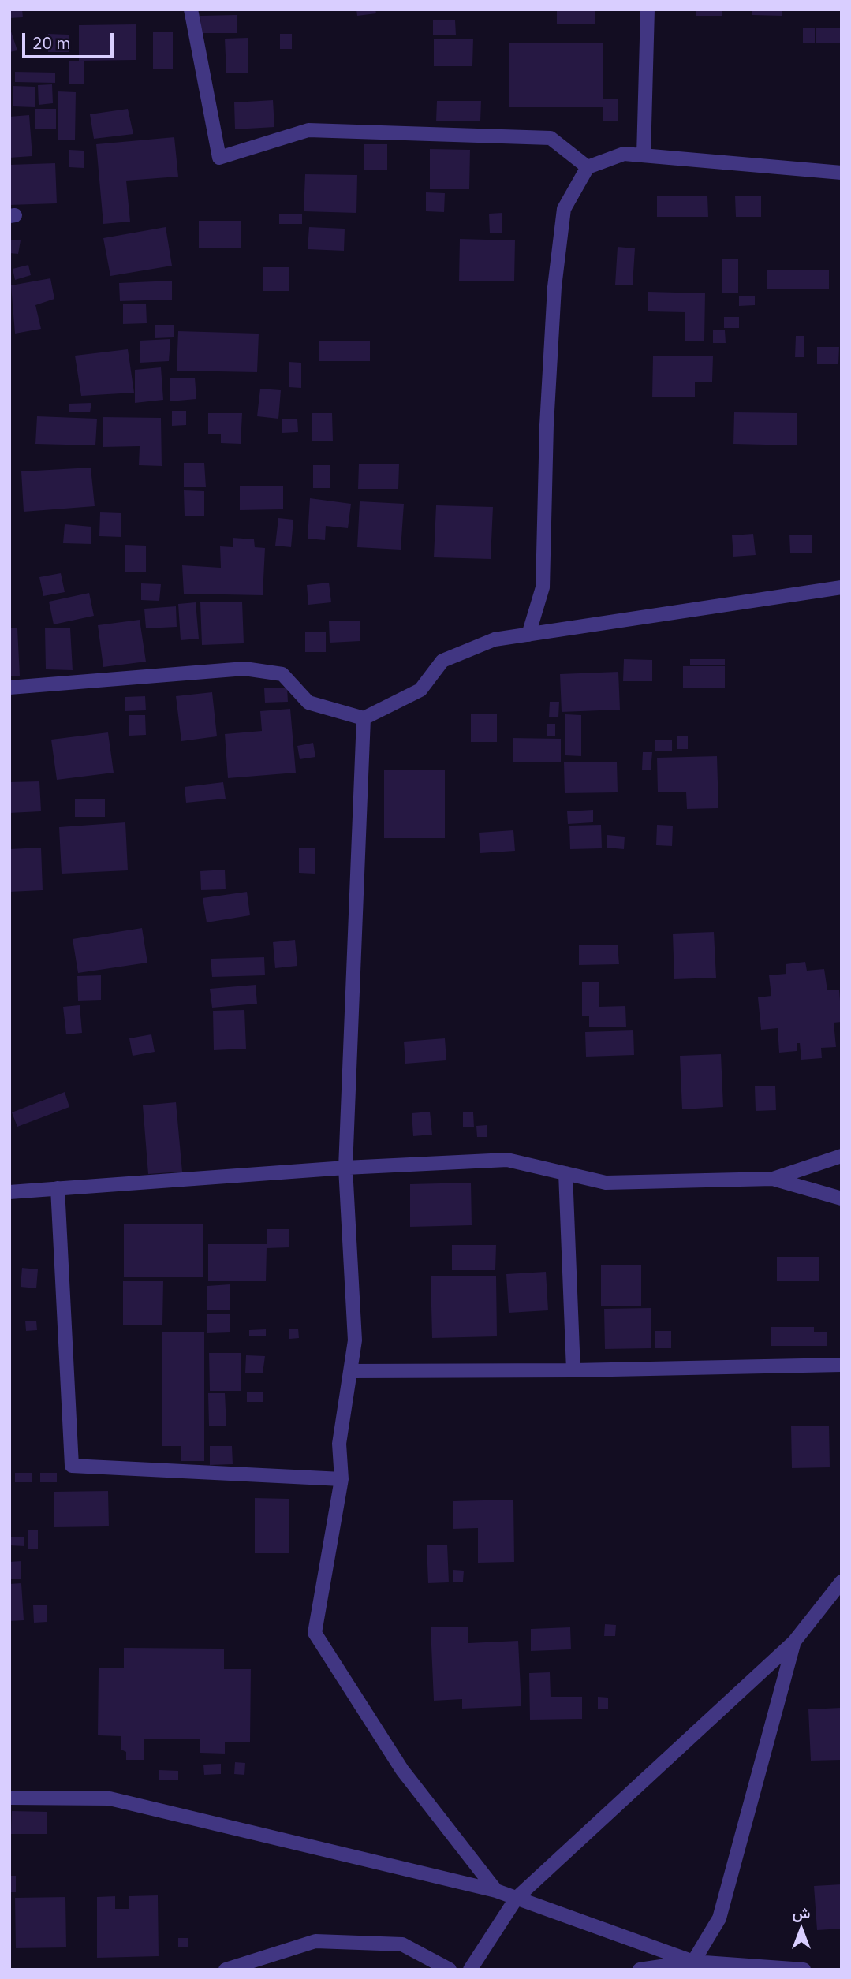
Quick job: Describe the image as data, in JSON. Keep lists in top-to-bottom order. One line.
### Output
{"scale_bar":"20 m","north":"top"}
